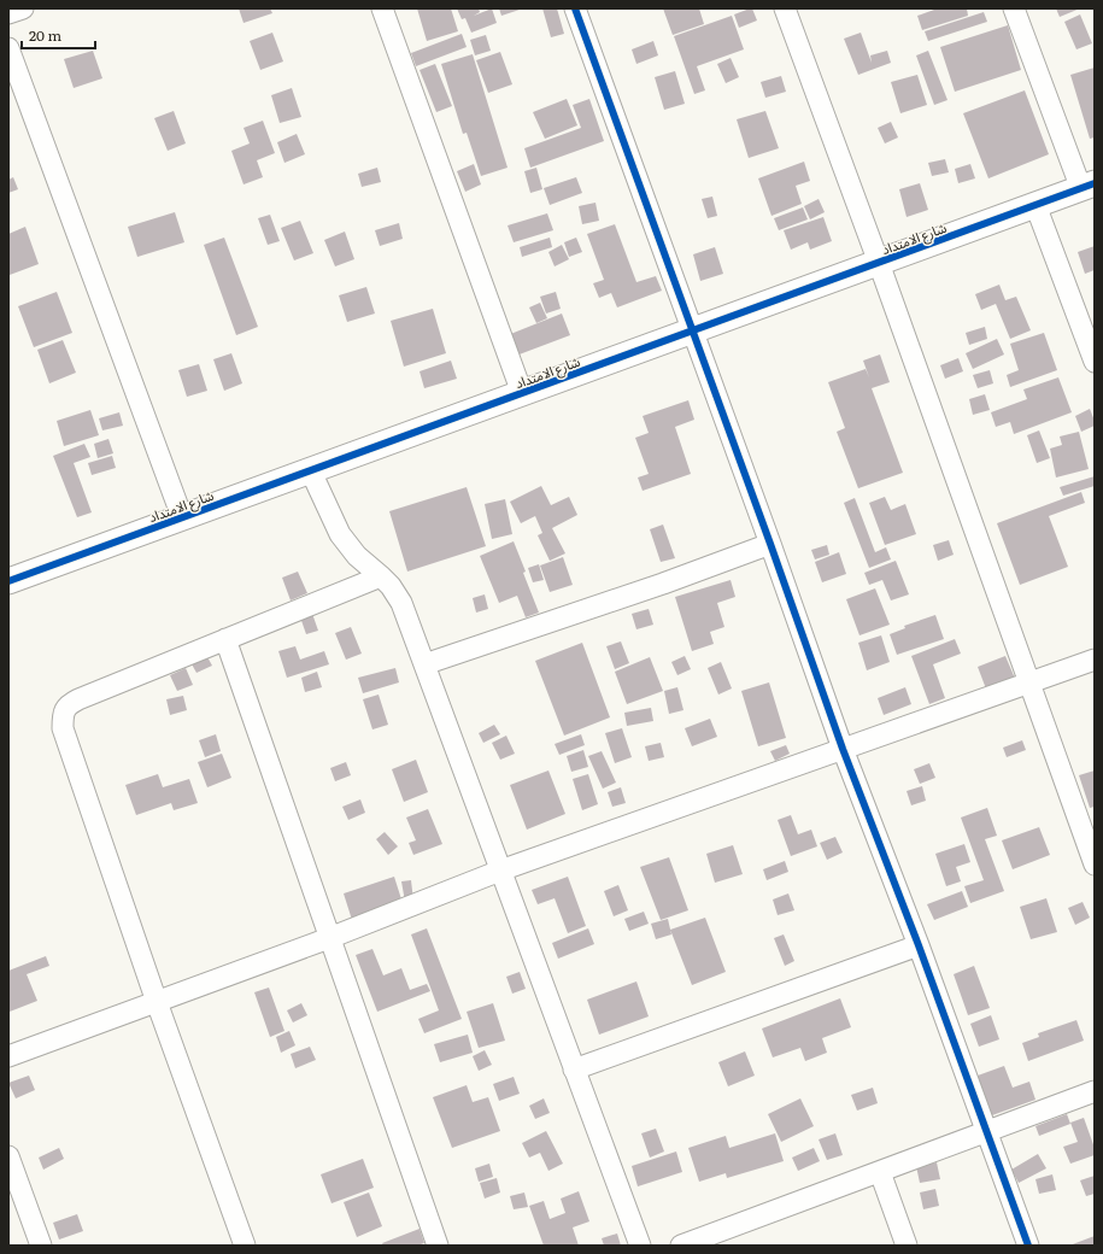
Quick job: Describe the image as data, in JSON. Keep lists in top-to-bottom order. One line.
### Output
{"streets":{"street":["شارع الامتداد"]},"scale_bar":"20 m"}
